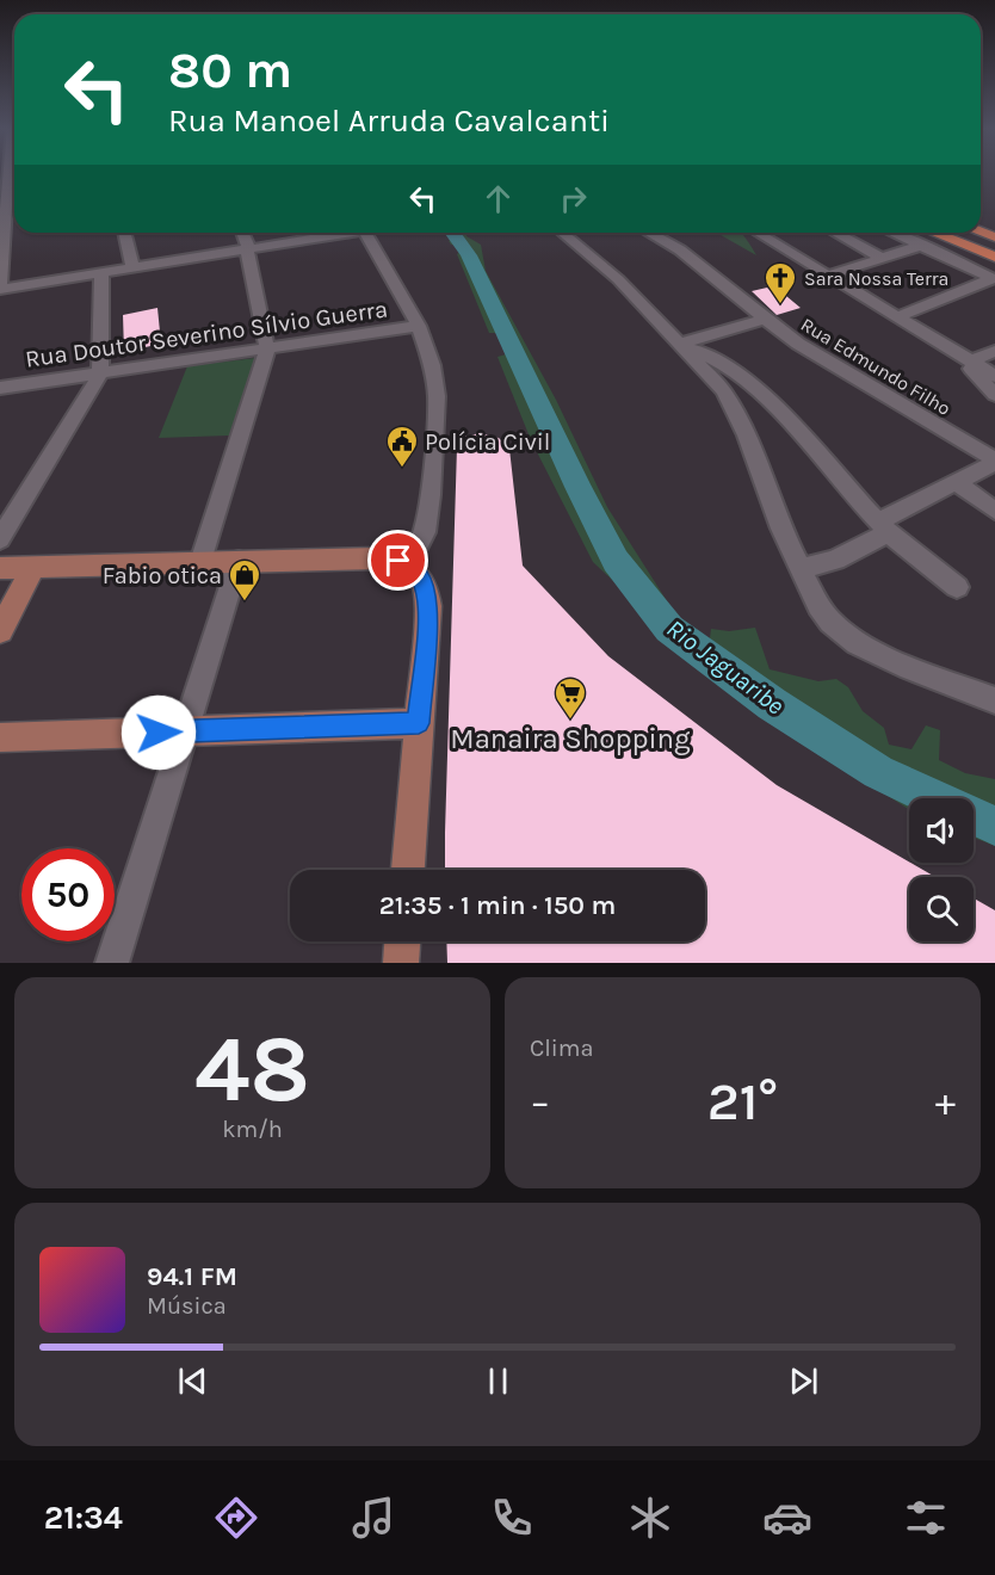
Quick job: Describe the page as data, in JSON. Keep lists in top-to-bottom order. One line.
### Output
{"streets":{"street":["Rua Doutor Severino Sílvio Guerra","Rua Edmundo Filho"]},"water":["Rio Jaguaribe"],"places":{"church":["Sara Nossa Terra"],"public building":["Polícia Civil"],"shop":["Fabio otica"],"supermarket":["Manaira Shopping"]},"page":{"turn":["80 m","Rua Manoel Arruda Cavalcanti"],"limit":"50","trip":"21:35 · 1 min · 150 m","tile":[["48","km/h"],"Clima"],"heat":["−","21°","+"],"song":["94.1 FM","Música"],"tabs":"21:34"}}
